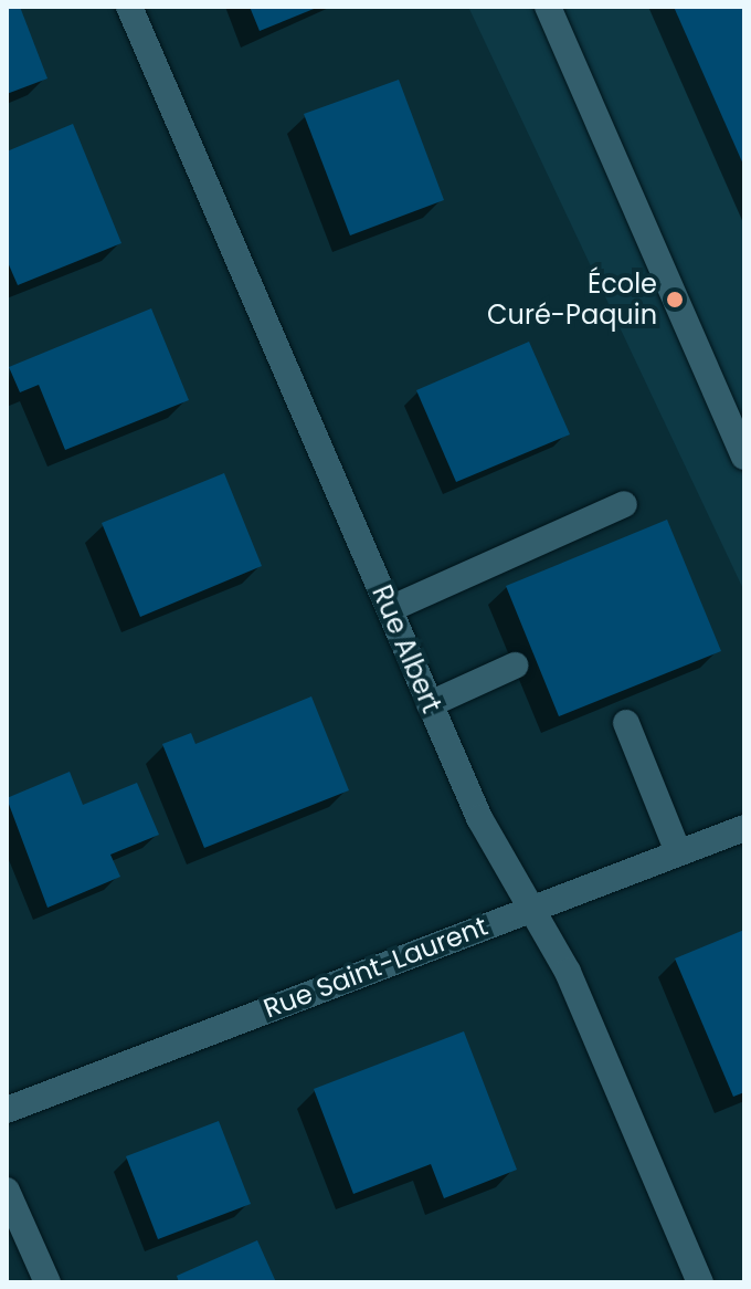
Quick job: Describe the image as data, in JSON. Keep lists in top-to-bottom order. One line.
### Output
{"streets":{"street":["Rue Albert","Rue Saint-Laurent"]},"crossings":[["Rue Albert","Rue Saint-Laurent"]],"places":["École Curé-Paquin"]}
